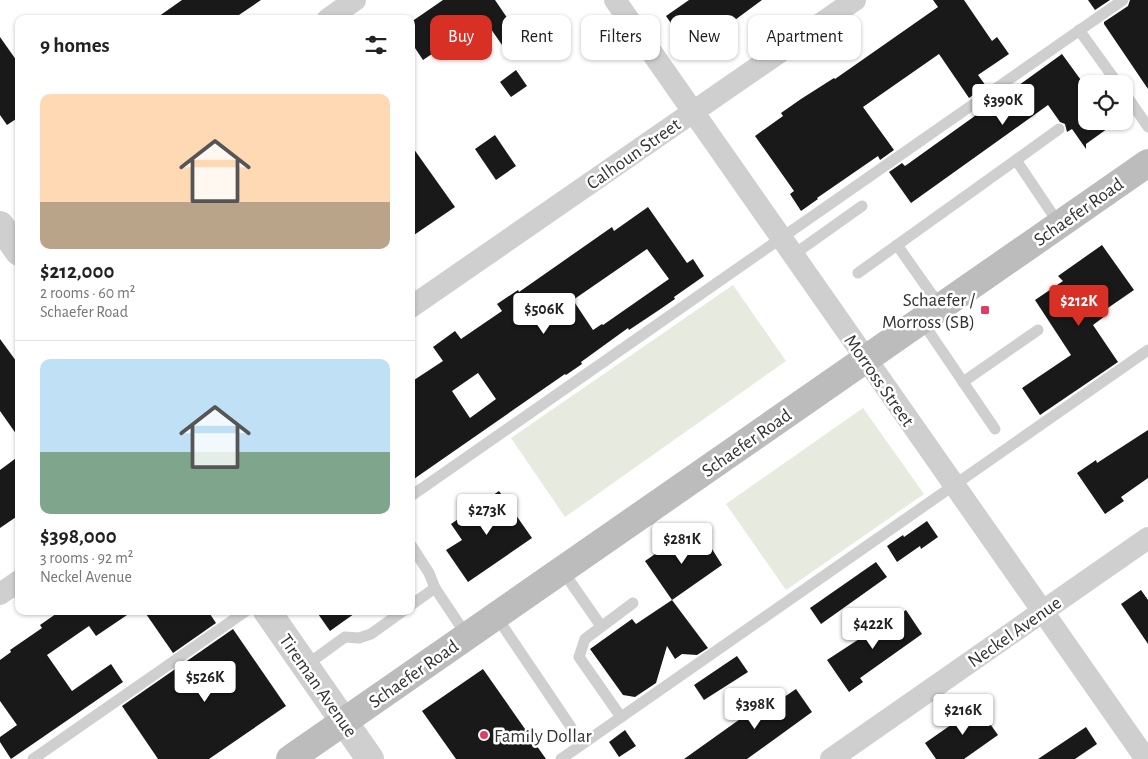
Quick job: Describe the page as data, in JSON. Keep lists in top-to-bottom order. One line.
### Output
{"streets":{"main road":["Schaefer Road"],"street":["Calhoun Street","Morross Street","Neckel Avenue","Tireman Avenue"]},"crossings":[["Calhoun Street","Morross Street"],["Schaefer Road","Morross Street"],["Schaefer Road","Tireman Avenue"],["Morross Street","Neckel Avenue"]],"places":{"transit":["Schaefer / Morross (SB)"],"other":["Family Dollar"]},"page":{"chip":["Buy","Rent","Filters","New","Apartment"],"heading":"9 homes","list":[{"name":"$212,000","note":"2 rooms · 60 m² · Schaefer Road"},{"name":"$398,000","note":"3 rooms · 92 m² · Neckel Avenue"}],"price":["$390K","$212K","$506K","$273K","$281K","$422K","$526K","$398K","$216K"]}}
